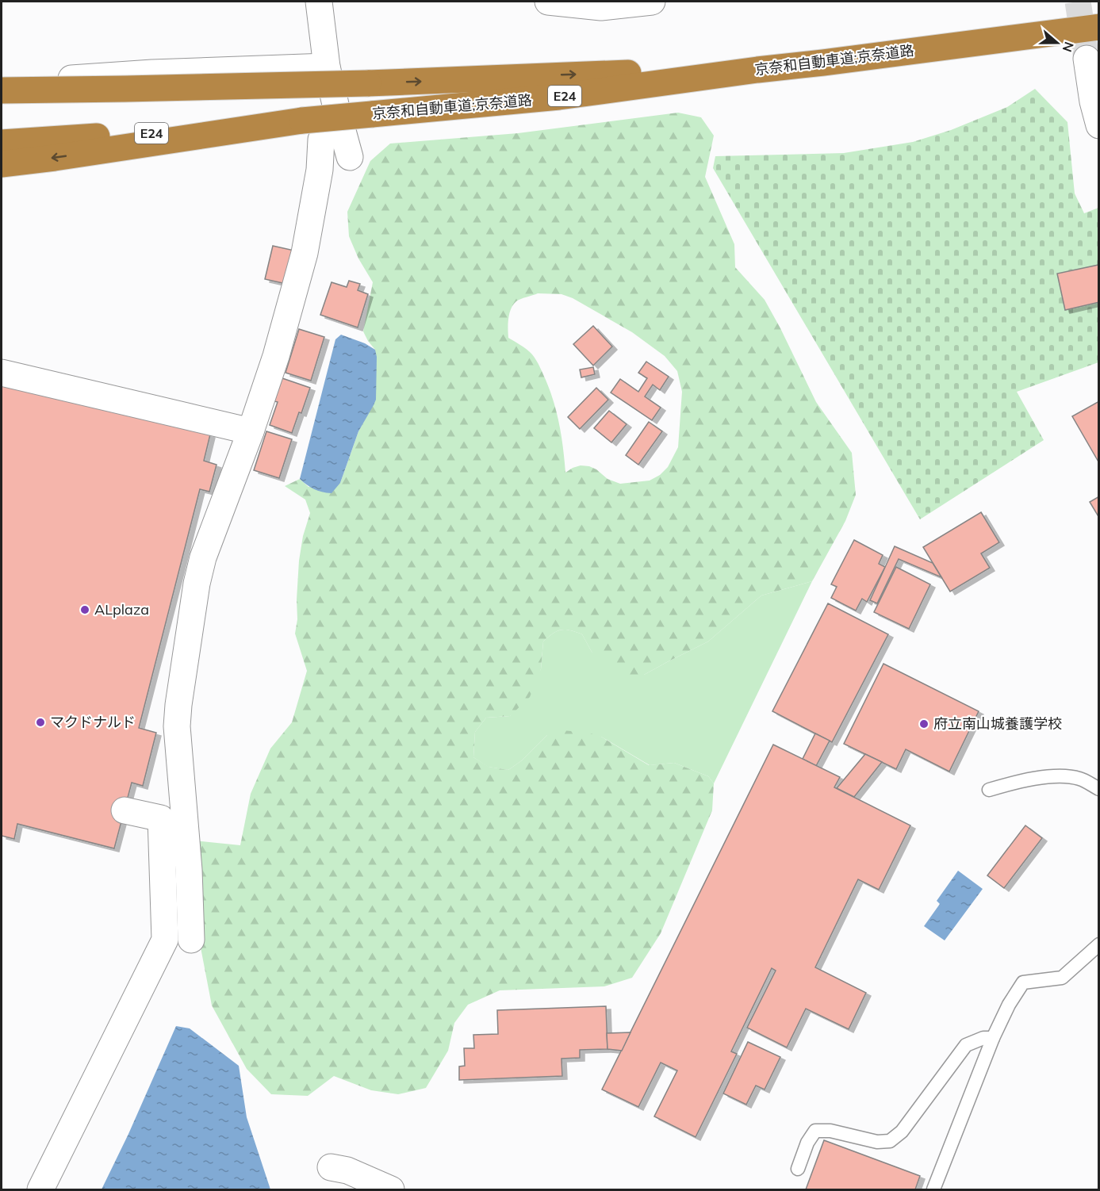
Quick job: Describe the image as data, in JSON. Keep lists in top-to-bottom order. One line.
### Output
{"streets":{"highway":["京奈和自動車道;京奈道路","E24"]},"places":["ALplaza","マクドナルド","府立南山城養護学校"],"north":"right"}
